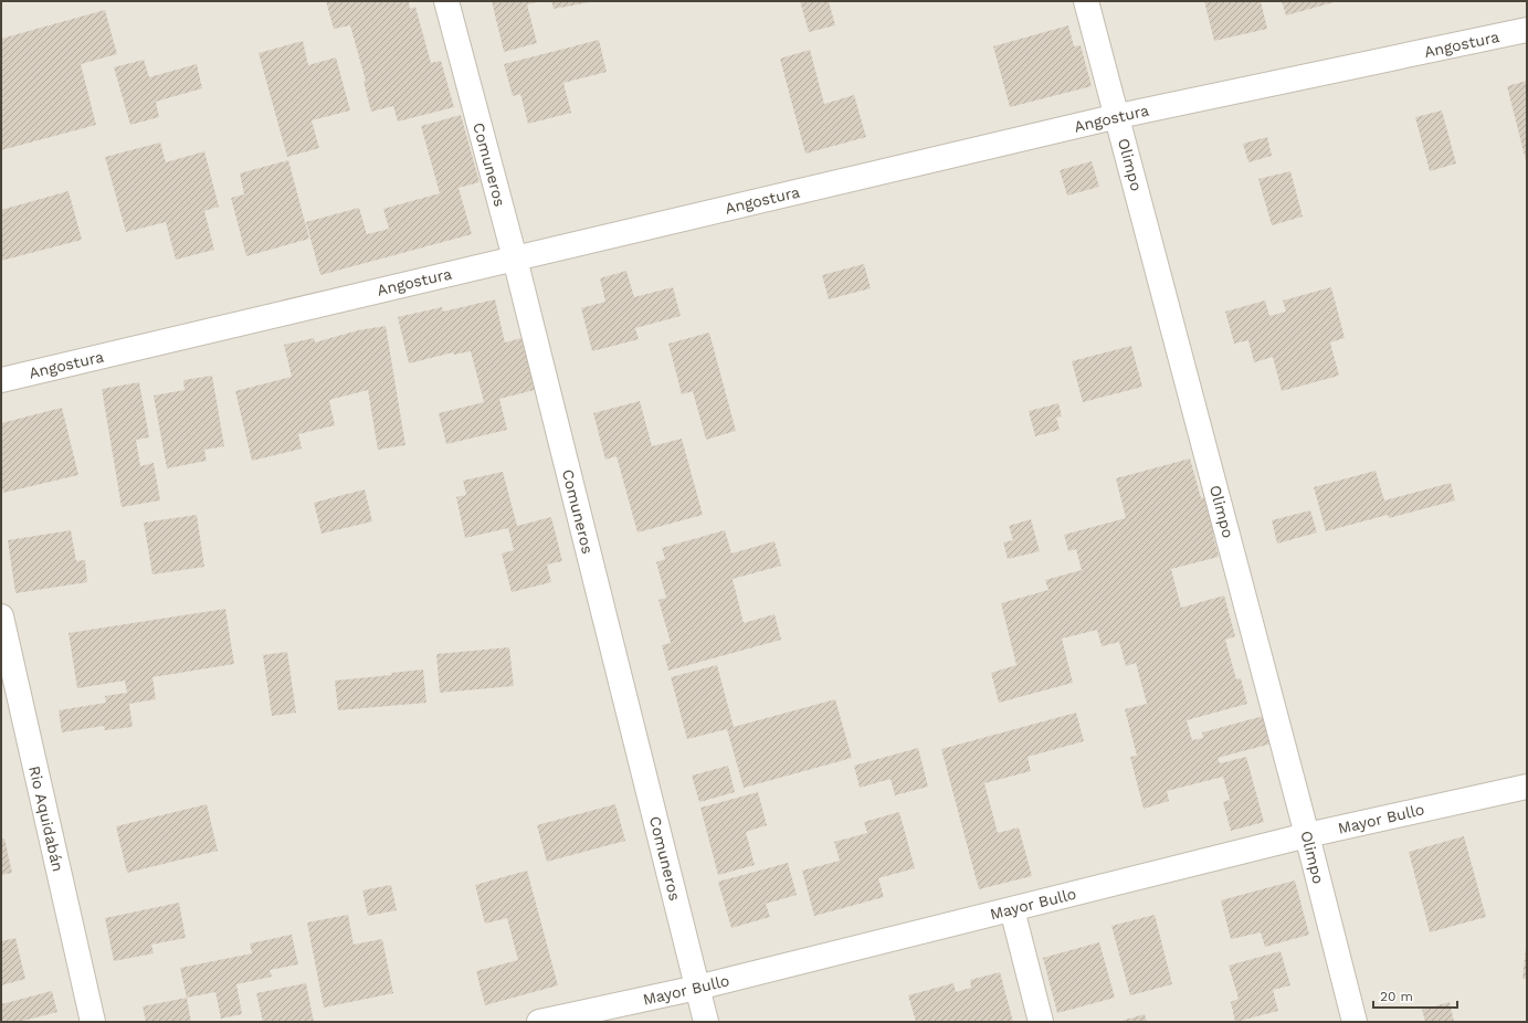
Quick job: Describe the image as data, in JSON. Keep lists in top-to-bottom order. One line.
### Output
{"streets":{"street":["Angostura","Comuneros","Olimpo","Rio Aquidabán","Mayor Bullo"]},"crossings":[["Angostura","Comuneros"],["Angostura","Olimpo"],["Comuneros","Mayor Bullo"],["Olimpo","Mayor Bullo"]],"scale_bar":"20 m"}
